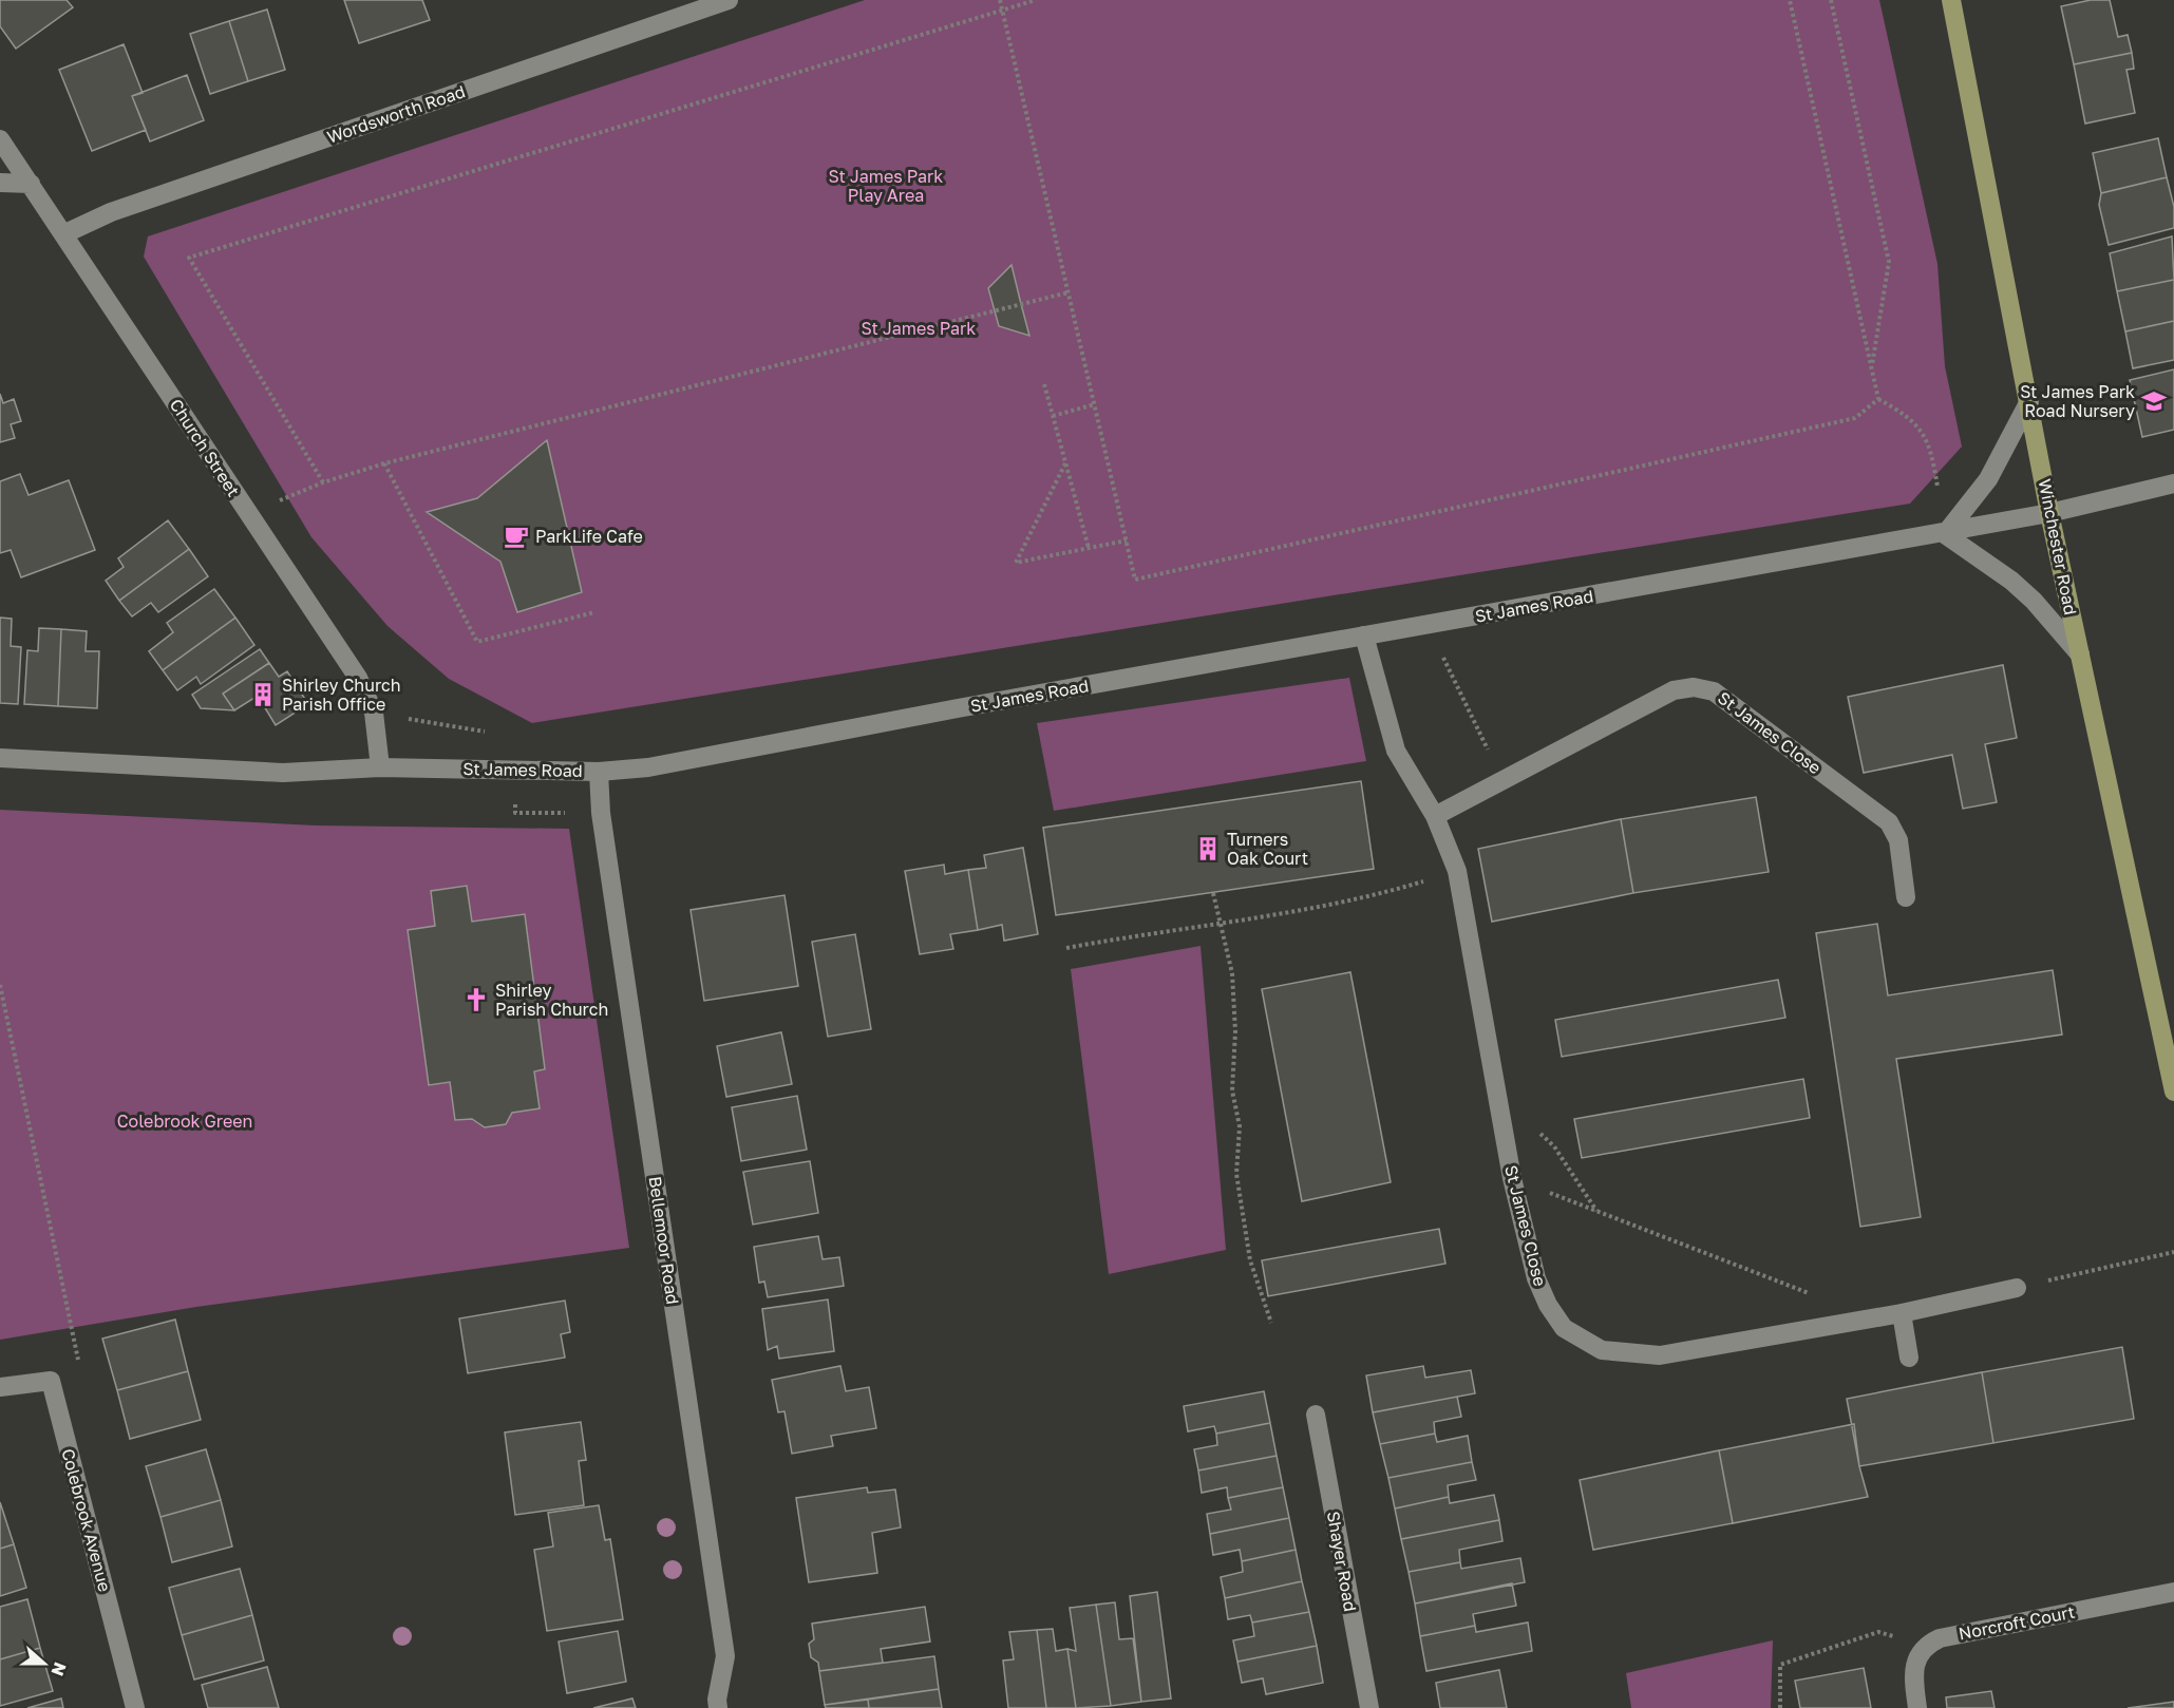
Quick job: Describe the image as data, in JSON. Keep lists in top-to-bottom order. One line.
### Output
{"streets":{"main road":["Winchester Road"],"street":["Wordsworth Road","Church Street","St James Road","St James Close","Bellemoor Road","Colebrook Avenue","Shayer Road","Norcroft Court"]},"crossings":[["Wordsworth Road","Church Street"],["Church Street","St James Road"],["Winchester Road","St James Road"],["St James Road","St James Close"],["St James Road","Bellemoor Road"]],"parks":["St James Park Play Area","St James Park","Colebrook Green"],"places":{"school or university":["St James Park Road Nursery"],"cafe":["ParkLife Cafe"],"building":["Shirley Church Parish Office","Turners Oak Court"],"church":["Shirley Parish Church"]},"north":"right"}
